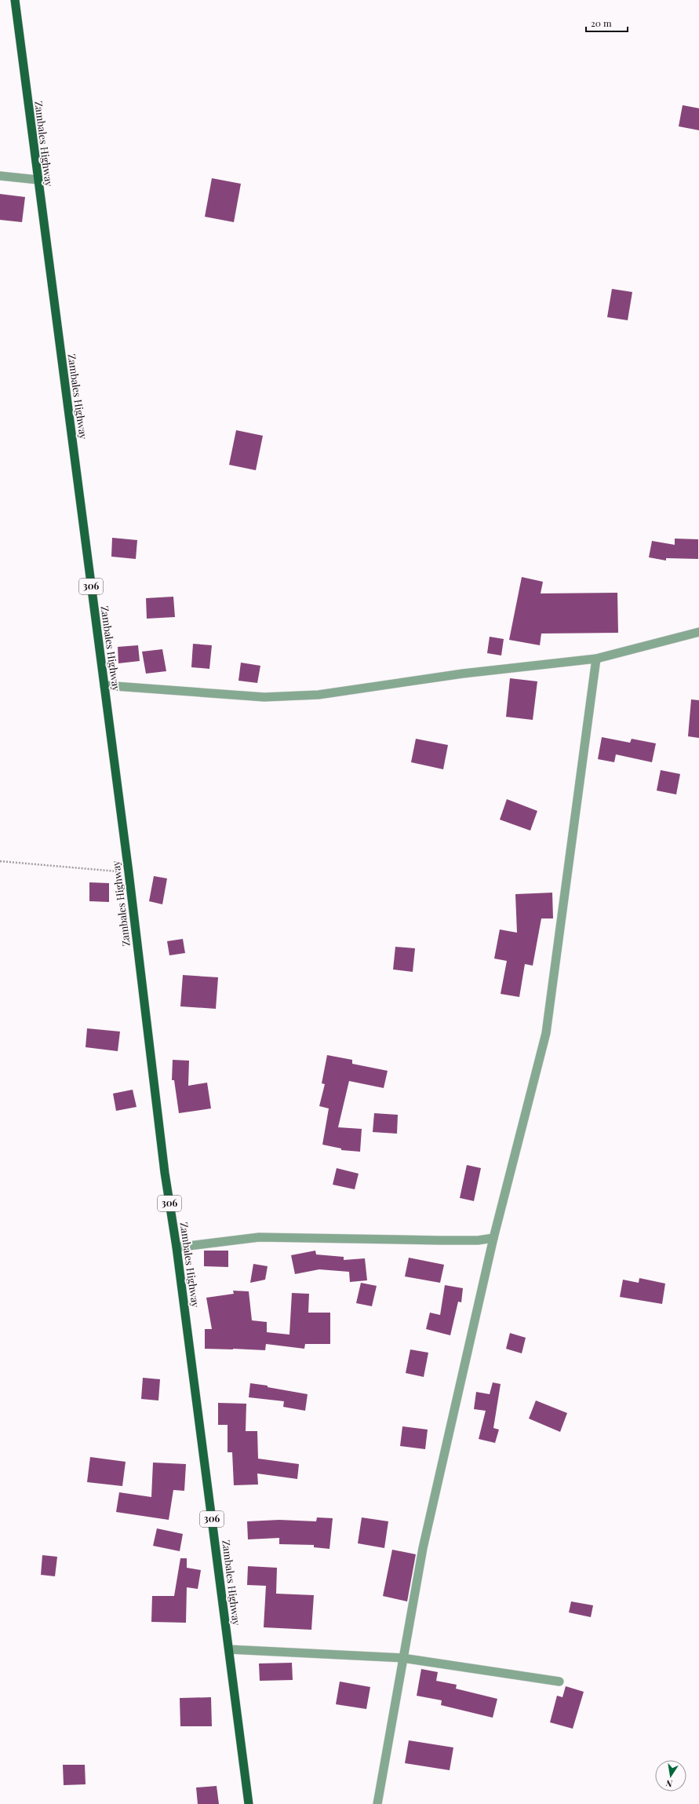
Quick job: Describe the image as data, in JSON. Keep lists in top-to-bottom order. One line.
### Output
{"streets":{"main road":["Zambales Highway","306"]},"scale_bar":"20 m","north":"bottom"}
